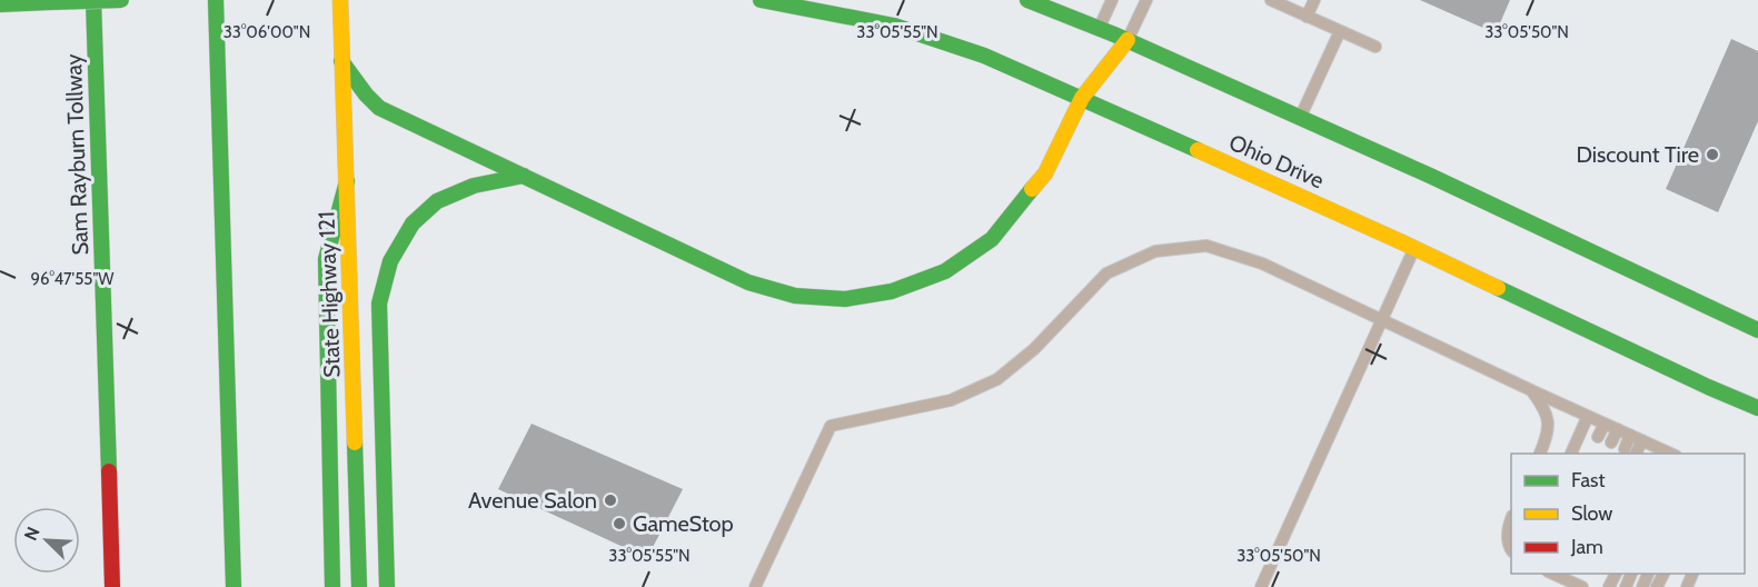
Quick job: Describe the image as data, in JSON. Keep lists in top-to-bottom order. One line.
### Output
{"streets":{"main road":["Sam Rayburn Tollway","Ohio Drive","State Highway 121"]},"places":["Discount Tire","Avenue Salon","GameStop"],"legend":["Fast","Slow","Jam"],"north":"top left","coordinates":["33°06'00\"N","33°05'55\"N","33°05'50\"N","96°47'55\"W"]}
